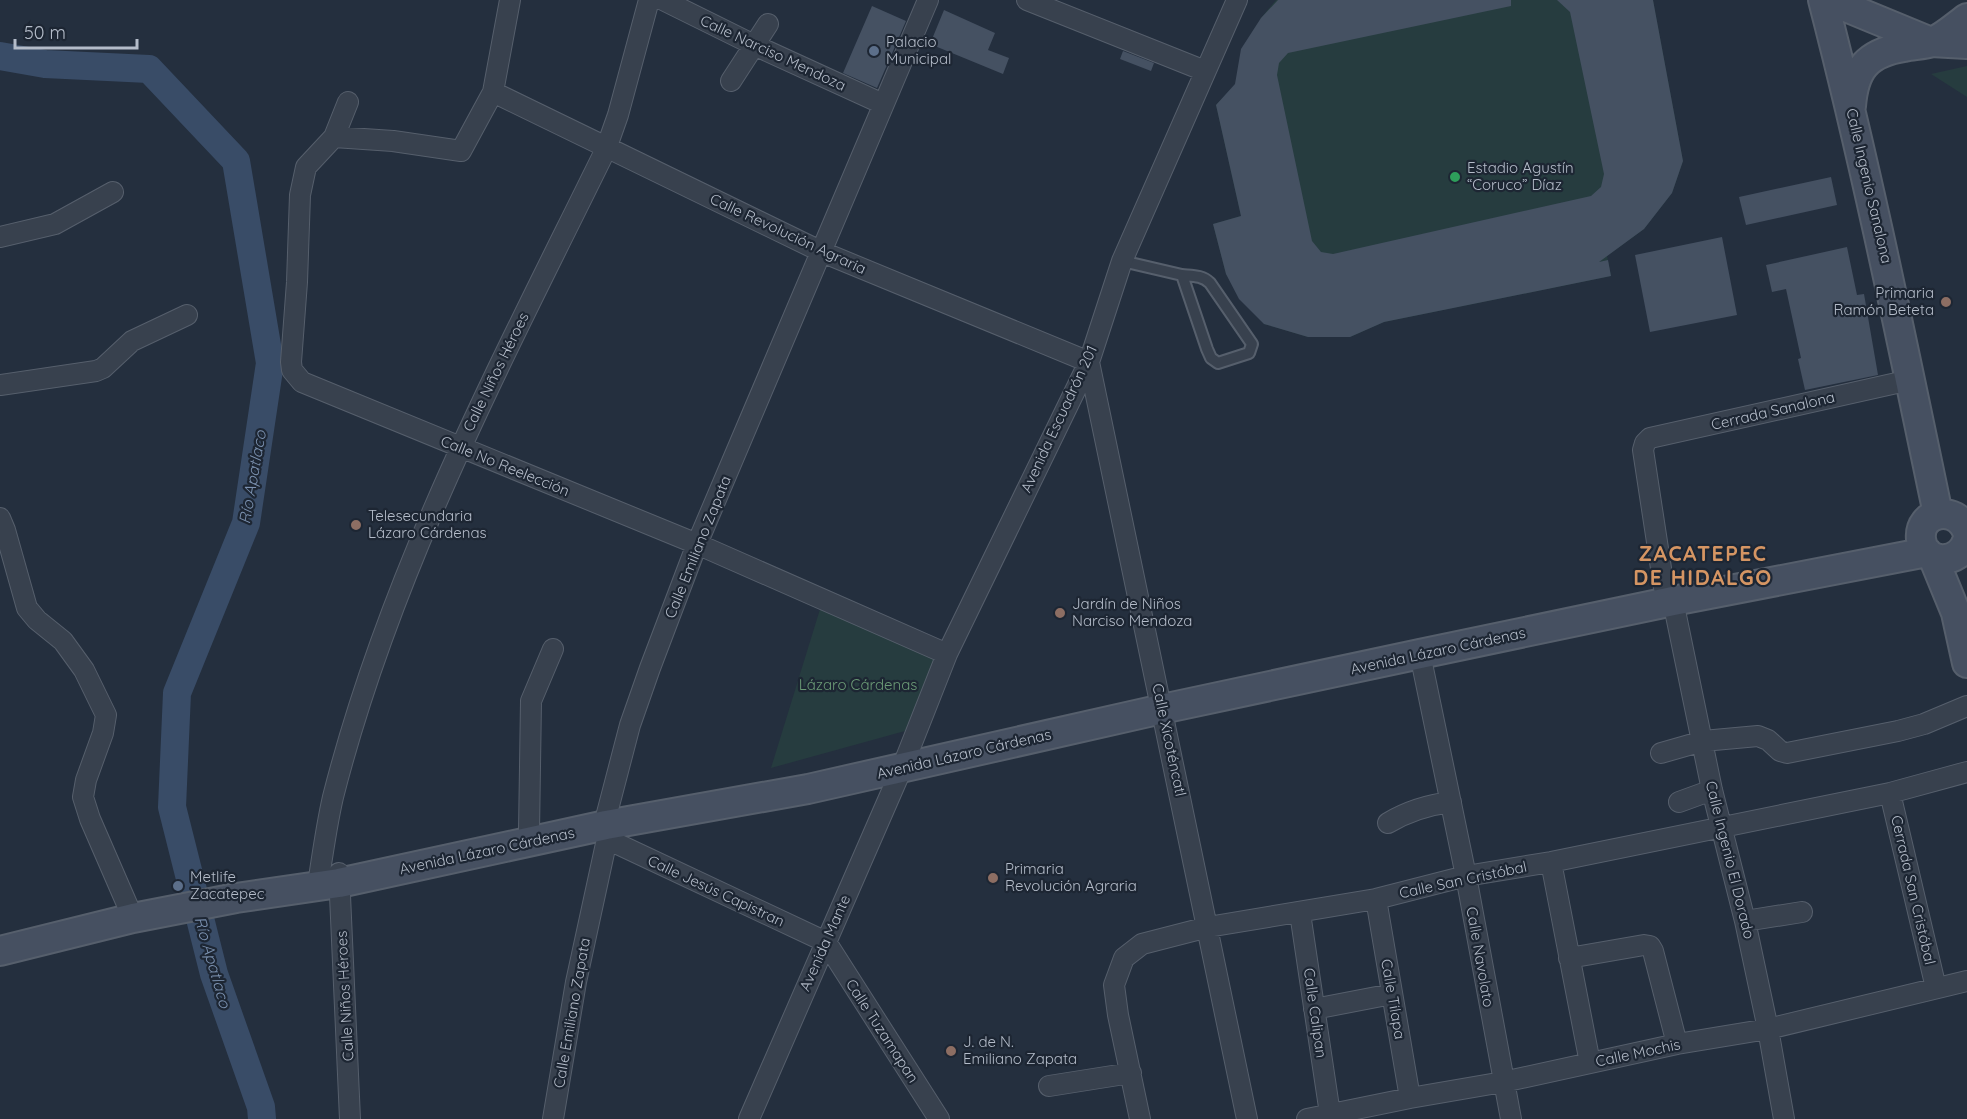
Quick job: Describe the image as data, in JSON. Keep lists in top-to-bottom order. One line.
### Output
{"streets":{"main road":["Calle Ingenio Sanalona","Avenida Lázaro Cárdenas"],"street":["Calle Narciso Mendoza","Calle Revolución Agraria","Calle Niños Héroes","Cerrada Sanalona","Avenida Escuadrón 201","Calle No Reelección","Calle Emiliano Zapata","Calle Xicoténcatl","Calle Ingenio El Dorado","Calle San Cristóbal","Cerrada San Cristóbal","Calle Jesús Capistran","Avenida Mante","Calle Navolato","Calle Tilapa","Calle Calipan","Calle Tuzamapan","Calle Mochis"]},"crossings":[["Calle Narciso Mendoza","Calle Emiliano Zapata"],["Calle Ingenio Sanalona","Cerrada Sanalona"],["Calle Ingenio Sanalona","Avenida Lázaro Cárdenas"],["Calle Revolución Agraria","Calle Niños Héroes"],["Calle Revolución Agraria","Avenida Escuadrón 201"],["Calle Revolución Agraria","Calle Emiliano Zapata"],["Calle Revolución Agraria","Calle Xicoténcatl"],["Calle Niños Héroes","Calle No Reelección"],["Calle Niños Héroes","Avenida Lázaro Cárdenas"],["Cerrada Sanalona","Calle Ingenio El Dorado"],["Avenida Escuadrón 201","Calle No Reelección"],["Avenida Escuadrón 201","Avenida Lázaro Cárdenas"],["Avenida Escuadrón 201","Calle Xicoténcatl"],["Avenida Escuadrón 201","Avenida Mante"],["Calle No Reelección","Calle Emiliano Zapata"],["Calle Emiliano Zapata","Avenida Lázaro Cárdenas"],["Calle Emiliano Zapata","Calle Jesús Capistran"],["Avenida Lázaro Cárdenas","Calle Xicoténcatl"],["Avenida Lázaro Cárdenas","Calle Ingenio El Dorado"],["Avenida Lázaro Cárdenas","Calle Jesús Capistran"],["Avenida Lázaro Cárdenas","Avenida Mante"],["Avenida Lázaro Cárdenas","Calle Navolato"],["Calle Xicoténcatl","Calle San Cristóbal"],["Calle Ingenio El Dorado","Calle San Cristóbal"],["Calle Ingenio El Dorado","Calle Mochis"],["Calle San Cristóbal","Cerrada San Cristóbal"],["Calle San Cristóbal","Calle Navolato"],["Calle San Cristóbal","Calle Tilapa"],["Calle San Cristóbal","Calle Calipan"],["Cerrada San Cristóbal","Calle Mochis"],["Calle Jesús Capistran","Avenida Mante"],["Calle Jesús Capistran","Calle Tuzamapan"],["Avenida Mante","Calle Tuzamapan"],["Calle Navolato","Calle Mochis"],["Calle Tilapa","Calle Mochis"],["Calle Calipan","Calle Mochis"]],"districts":["ZACATEPEC DE HIDALGO"],"water":["Río Apatlaco"],"parks":["Lázaro Cárdenas"],"places":["Palacio Municipal","Estadio Agustín “Coruco” Díaz","Primaria Ramón Beteta","Telesecundaria Lázaro Cárdenas","Jardín de Niños Narciso Mendoza","Primaria Revolución Agraria","Metlife Zacatepec","J. de N. Emiliano Zapata"],"scale_bar":"50 m"}
